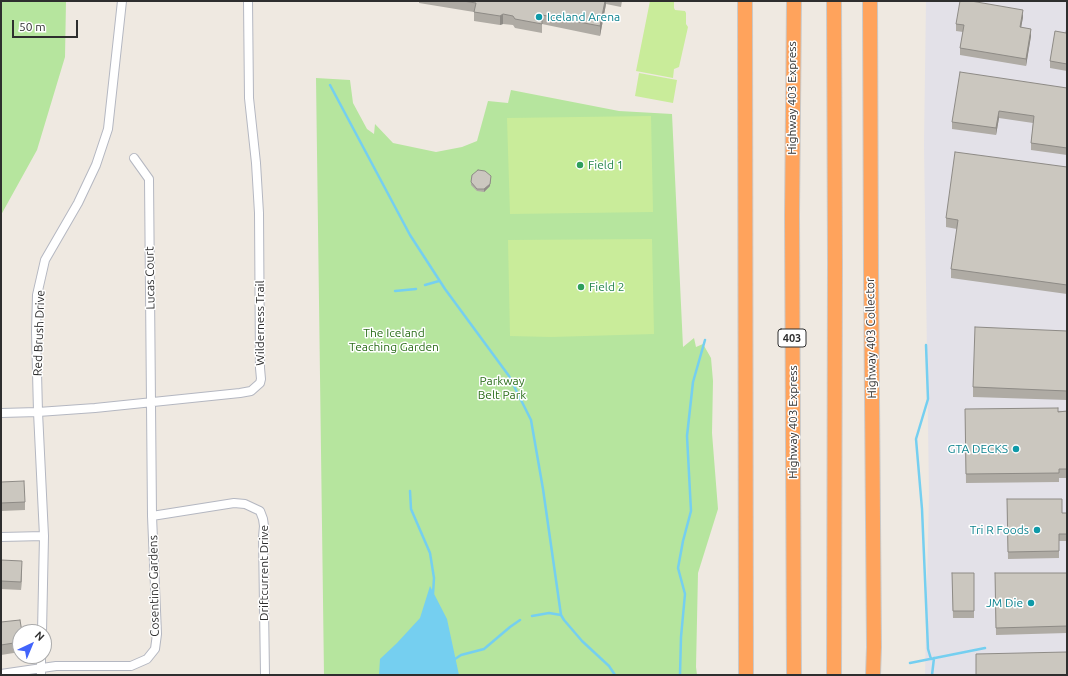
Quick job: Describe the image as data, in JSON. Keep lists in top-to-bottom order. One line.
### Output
{"streets":{"highway":["Highway 403 Express","403","Highway 403 Collector"],"street":["Lucas Court","Wilderness Trail","Red Brush Drive","Driftcurrent Drive","Cosentino Gardens"]},"crossings":[["Lucas Court","Wilderness Trail"],["Lucas Court","Cosentino Gardens"],["Wilderness Trail","Red Brush Drive"],["Wilderness Trail","Cosentino Gardens"],["Driftcurrent Drive","Cosentino Gardens"]],"parks":["The Iceland Teaching Garden","Parkway Belt Park"],"places":["Iceland Arena","Field 1","Field 2","GTA DECKS","Tri R Foods","JM Die"],"scale_bar":"50 m","north":"top right"}
